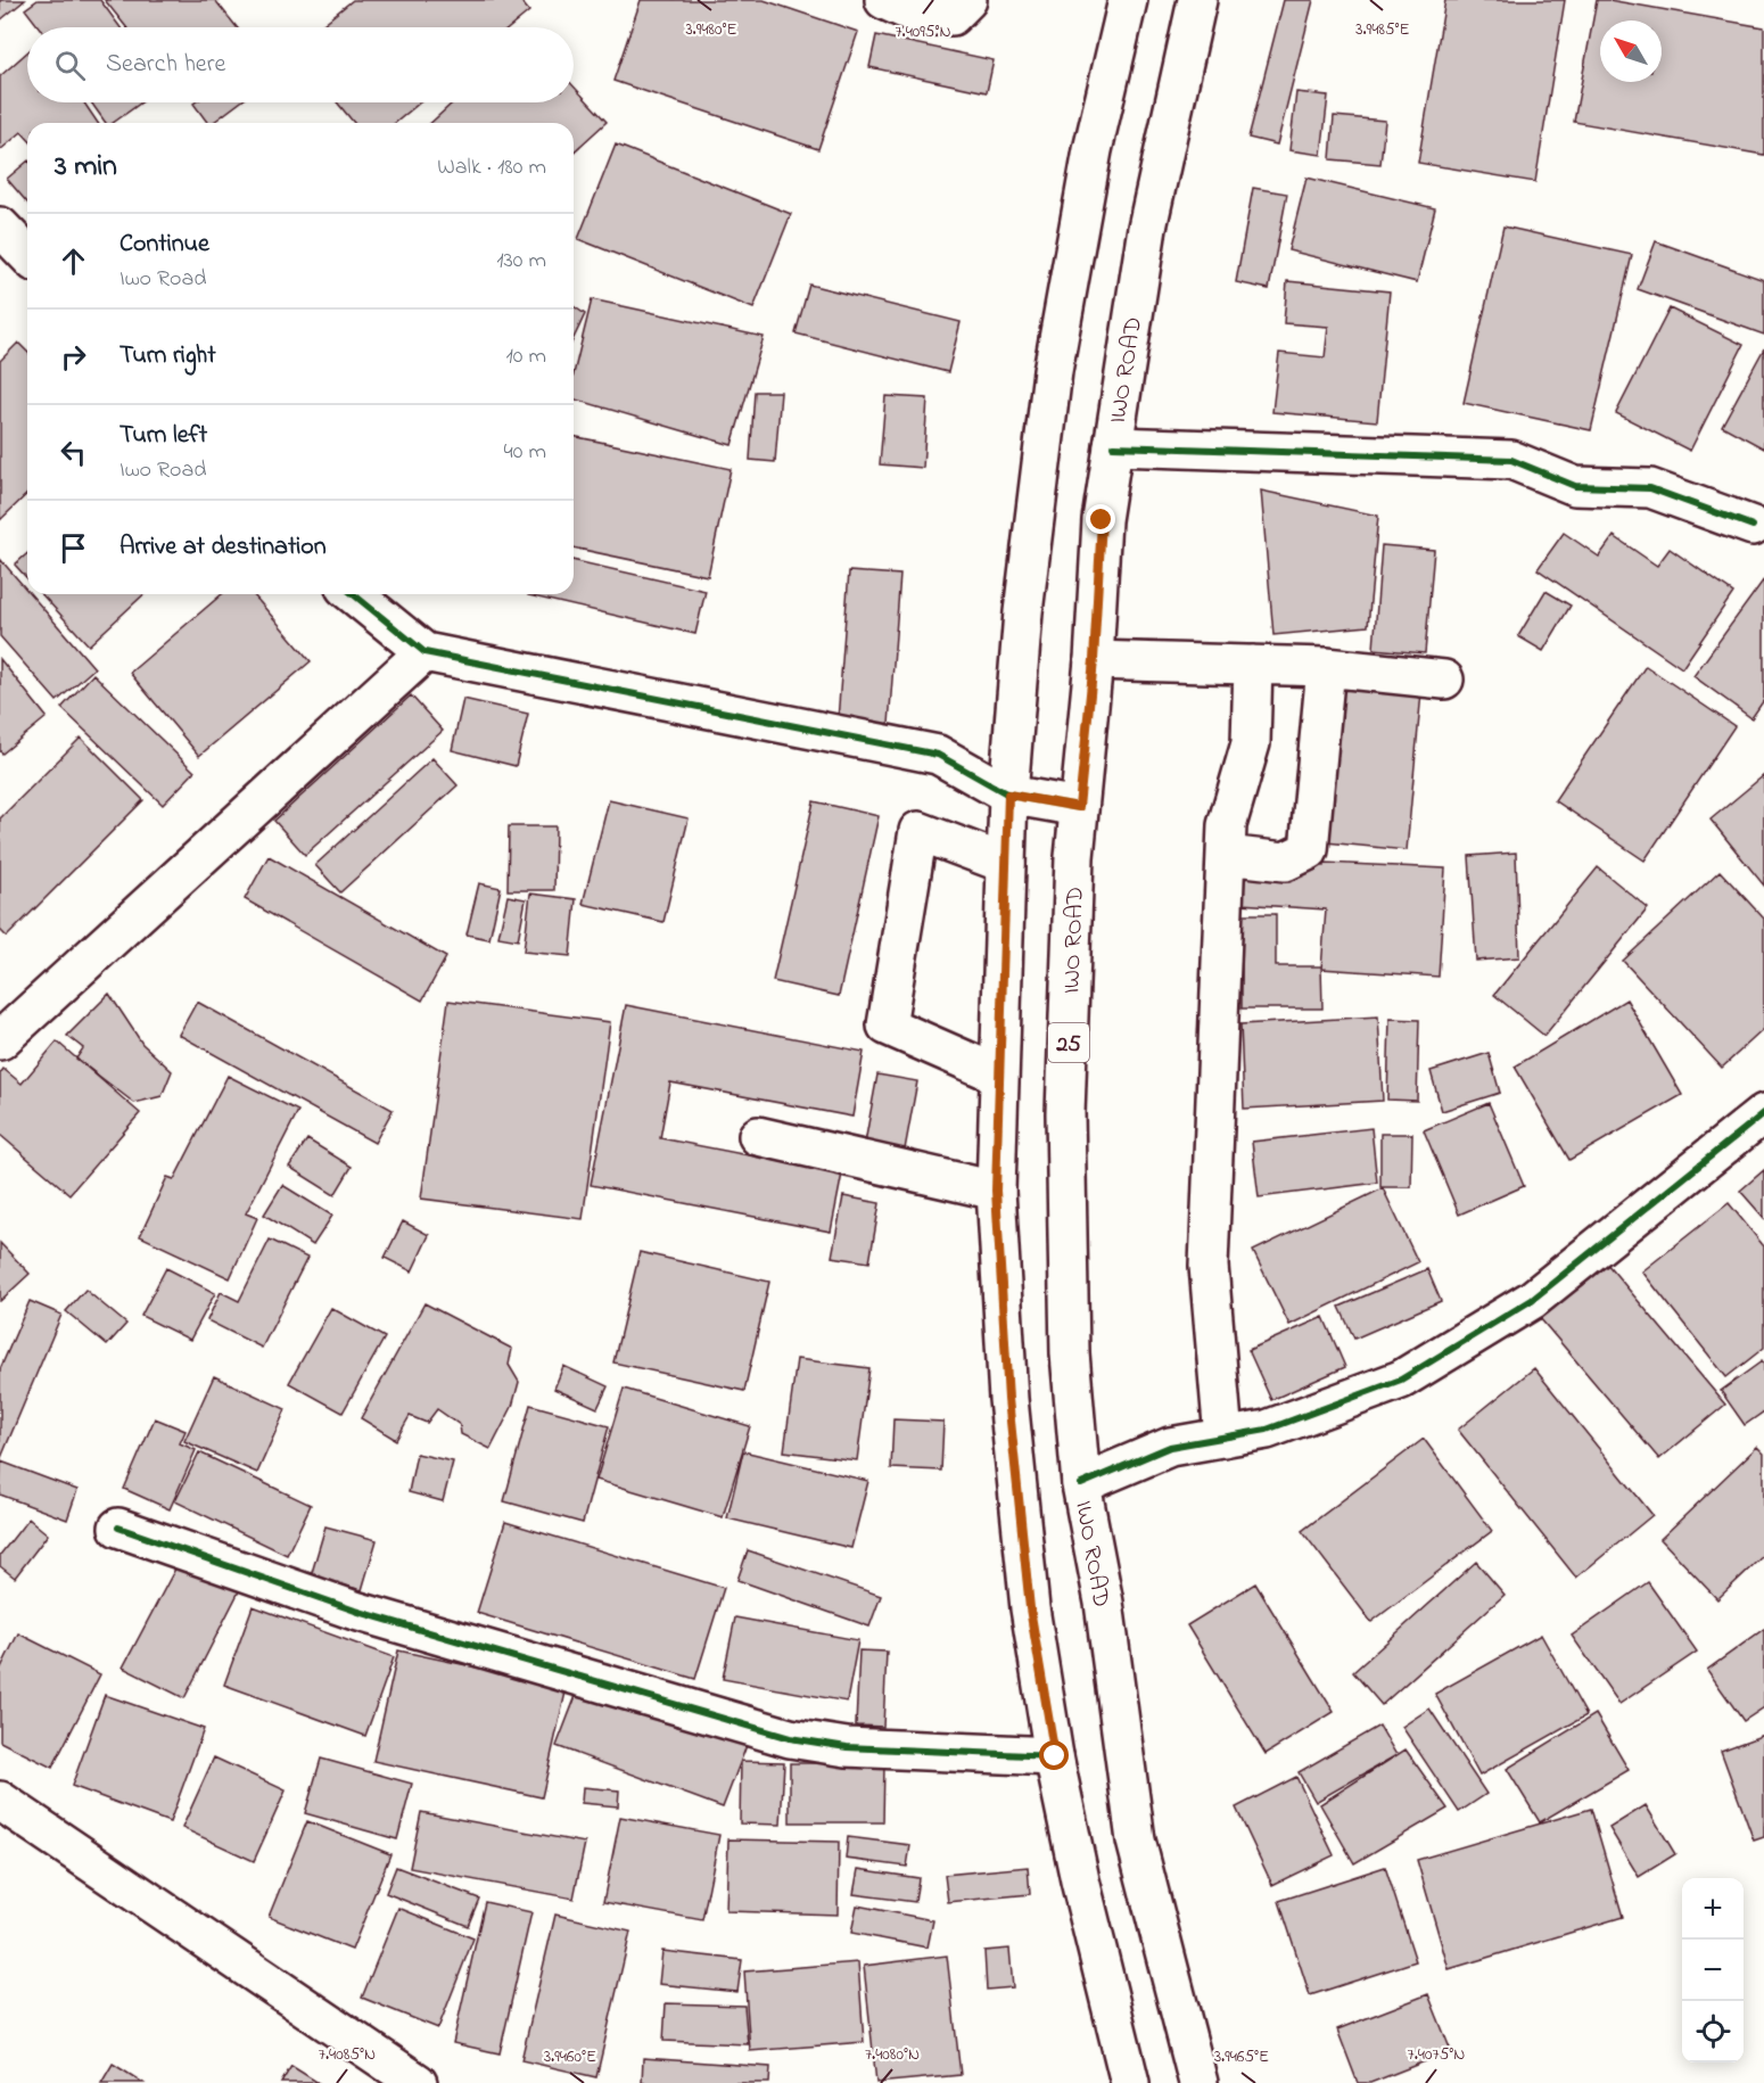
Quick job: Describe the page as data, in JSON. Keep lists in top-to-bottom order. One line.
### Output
{"streets":{"street":["IWO ROAD","25"]},"north":"top left","page":{"search":"Search here","heading":["3 min","Walk · 180 m"],"list":[["Continue","Iwo Road","130 m"],["Turn right","10 m"],["Turn left","Iwo Road","40 m"],"Arrive at destination"],"map_buttons":["+","−"]},"coordinates":["3.9480°E","3.9485°E","7.4095°N","7.4085°N","7.4080°N","7.4075°N","3.9460°E","3.9465°E"]}
